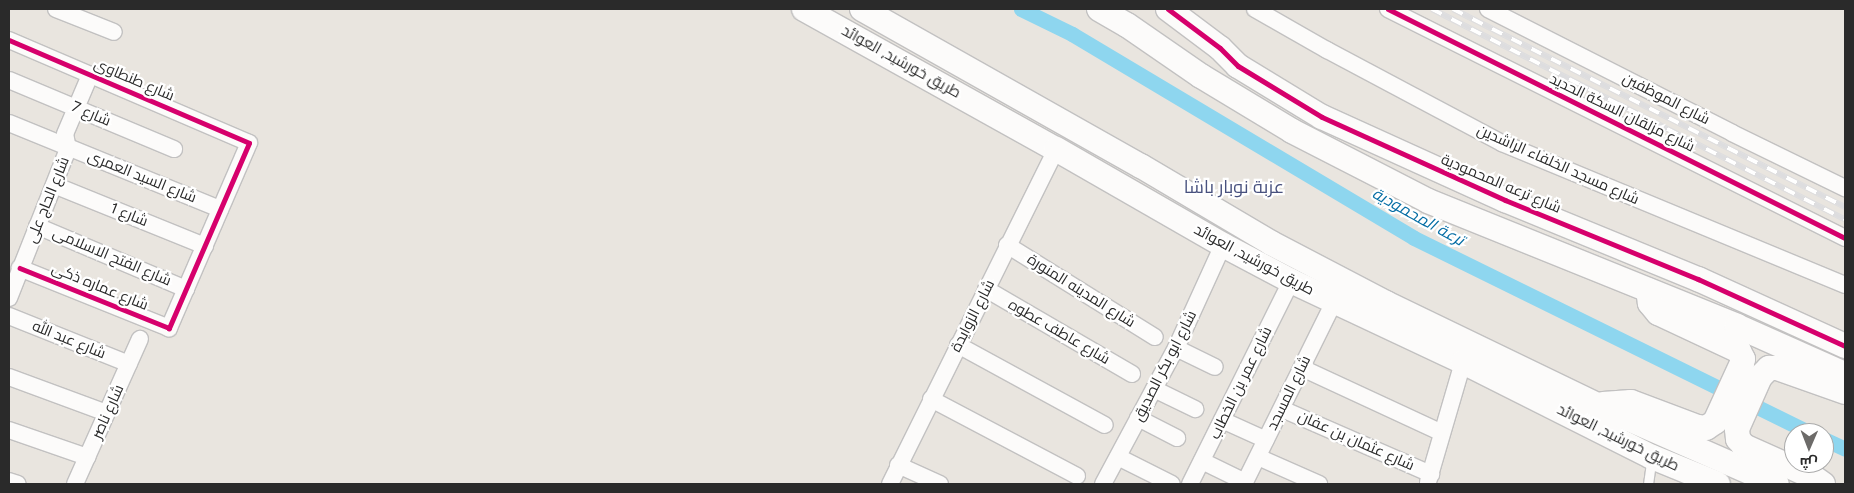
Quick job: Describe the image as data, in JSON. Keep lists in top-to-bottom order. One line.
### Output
{"streets":{"main road":["طريق خورشيد, العوائد","شارع ترعه المحمودية"],"street":["شارع طنطاوى","شارع الموظفين","شارع مزلقان السكة الحديد","شارع 7","شارع مسجد الخلفاء الراشدين","شارع السيد العمرى","شارع الحاج على","شارع 1","شارع الفتح الاسلامى","شارع عماره ذكى","شارع المدينه المنورة","شارع الزوايدة","شارع عاطف عطوه","شارع عبد الله","شارع ابو بكر الصديق","شارع عمر بن الخطاب","شارع المسجد","شارع ناصر","شارع عثمان بن عفان"]},"crossings":[["طريق خورشيد, العوائد","شارع الزوايدة"],["طريق خورشيد, العوائد","شارع ابو بكر الصديق"],["طريق خورشيد, العوائد","شارع عمر بن الخطاب"],["طريق خورشيد, العوائد","شارع المسجد"],["شارع طنطاوى","شارع السيد العمرى"],["شارع طنطاوى","شارع الحاج على"],["شارع 7","شارع الحاج على"],["شارع السيد العمرى","شارع الحاج على"],["شارع الحاج على","شارع 1"],["شارع الحاج على","شارع الفتح الاسلامى"],["شارع الحاج على","شارع عماره ذكى"],["شارع الفتح الاسلامى","شارع عماره ذكى"],["شارع المدينه المنورة","شارع الزوايدة"],["شارع الزوايدة","شارع عاطف عطوه"],["شارع عبد الله","شارع ناصر"],["شارع المسجد","شارع عثمان بن عفان"]],"districts":["عزبة نوبار باشا"],"water":["ترعة المحمودية"],"north":"bottom"}
